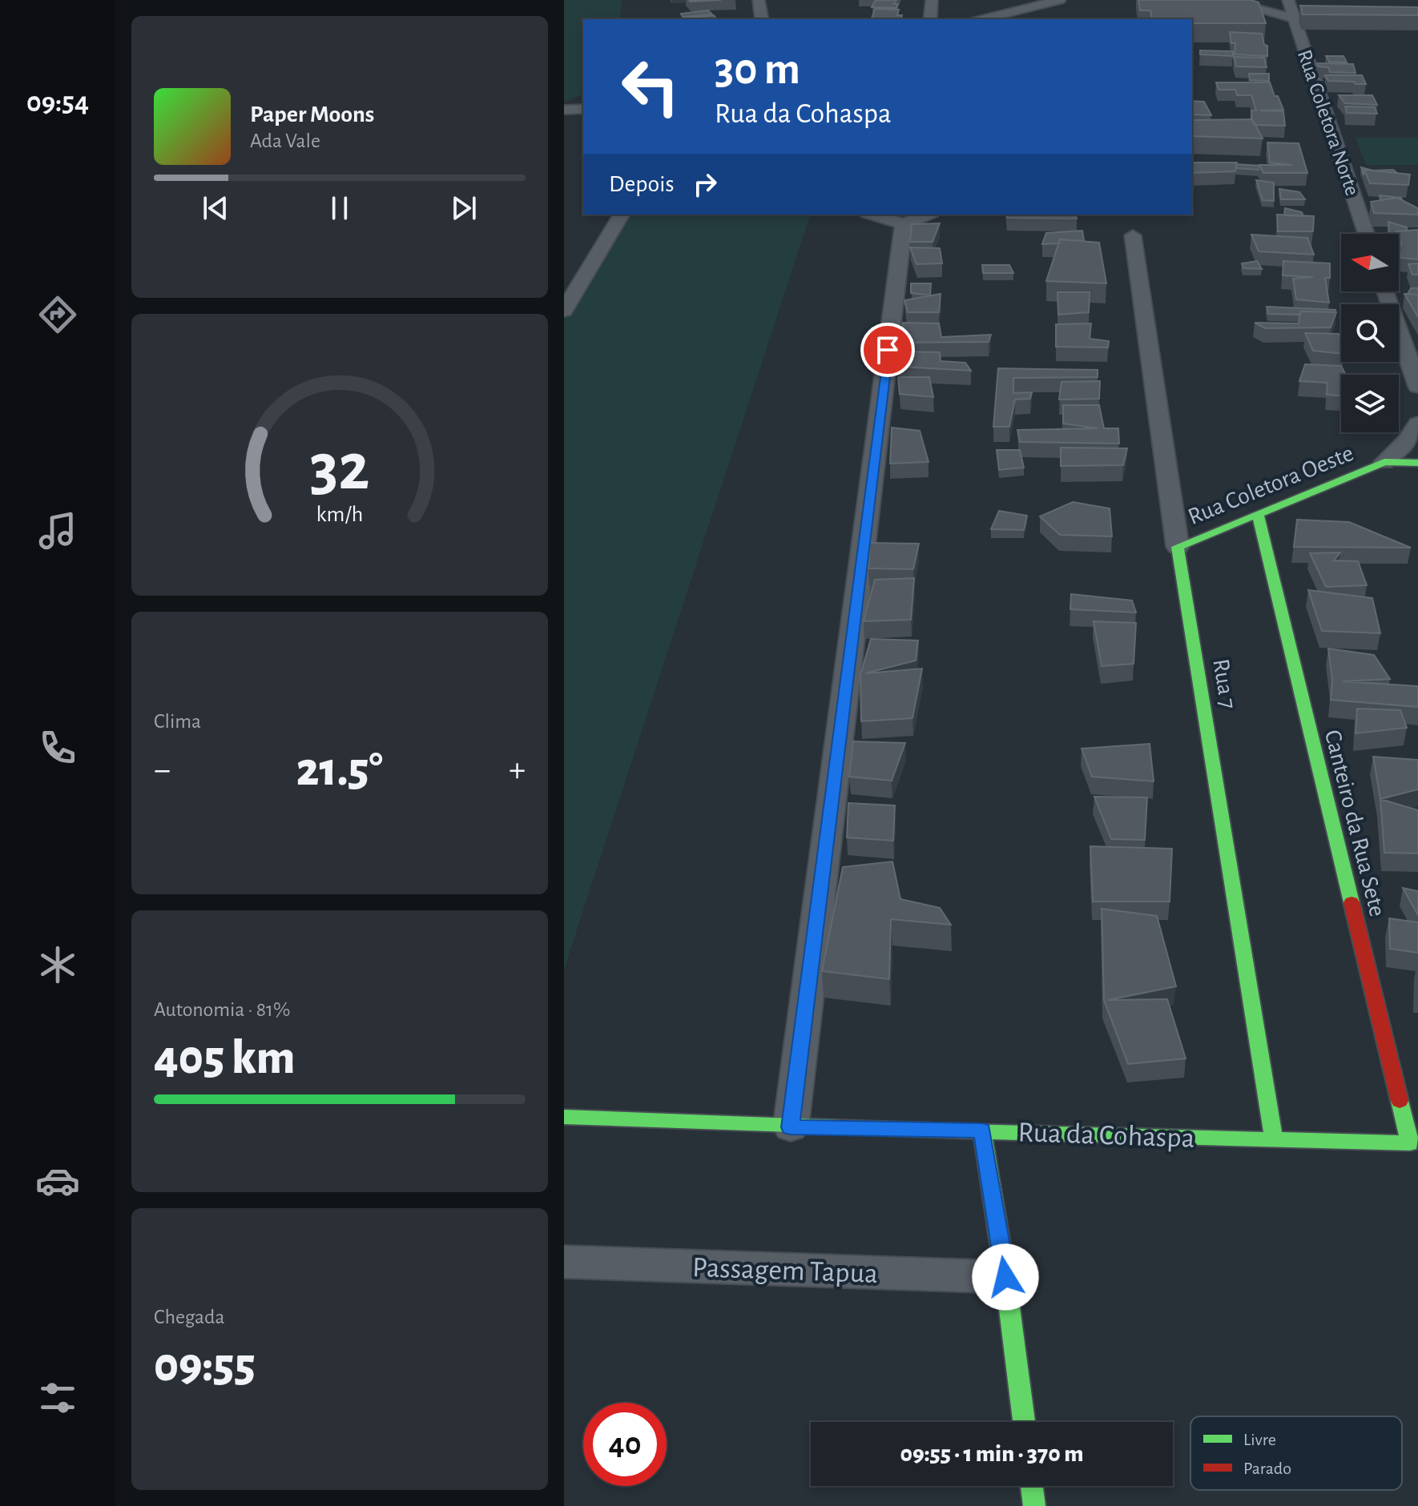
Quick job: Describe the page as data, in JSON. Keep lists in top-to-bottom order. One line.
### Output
{"streets":{"street":["Rua Coletora Norte","Rua Coletora Oeste","Rua 7","Canteiro da Rua Sete","Rua da Cohaspa","Passagem Tapua"]},"crossings":[["Rua Coletora Oeste","Rua 7"],["Rua Coletora Oeste","Canteiro da Rua Sete"],["Rua 7","Rua da Cohaspa"],["Canteiro da Rua Sete","Rua da Cohaspa"]],"legend":["Livre","Parado"],"north":"left","page":{"tabs":"09:54","turn":["30 m","Rua da Cohaspa"],"song":["Paper Moons","Ada Vale"],"then":"Depois","tile":["Clima",["Autonomia · 81%","405 km"],["Chegada","09:55"]],"heat":["−","21.5°","+"],"limit":"40","trip":"09:55 · 1 min · 370 m","gauge":["32","km/h"]}}
